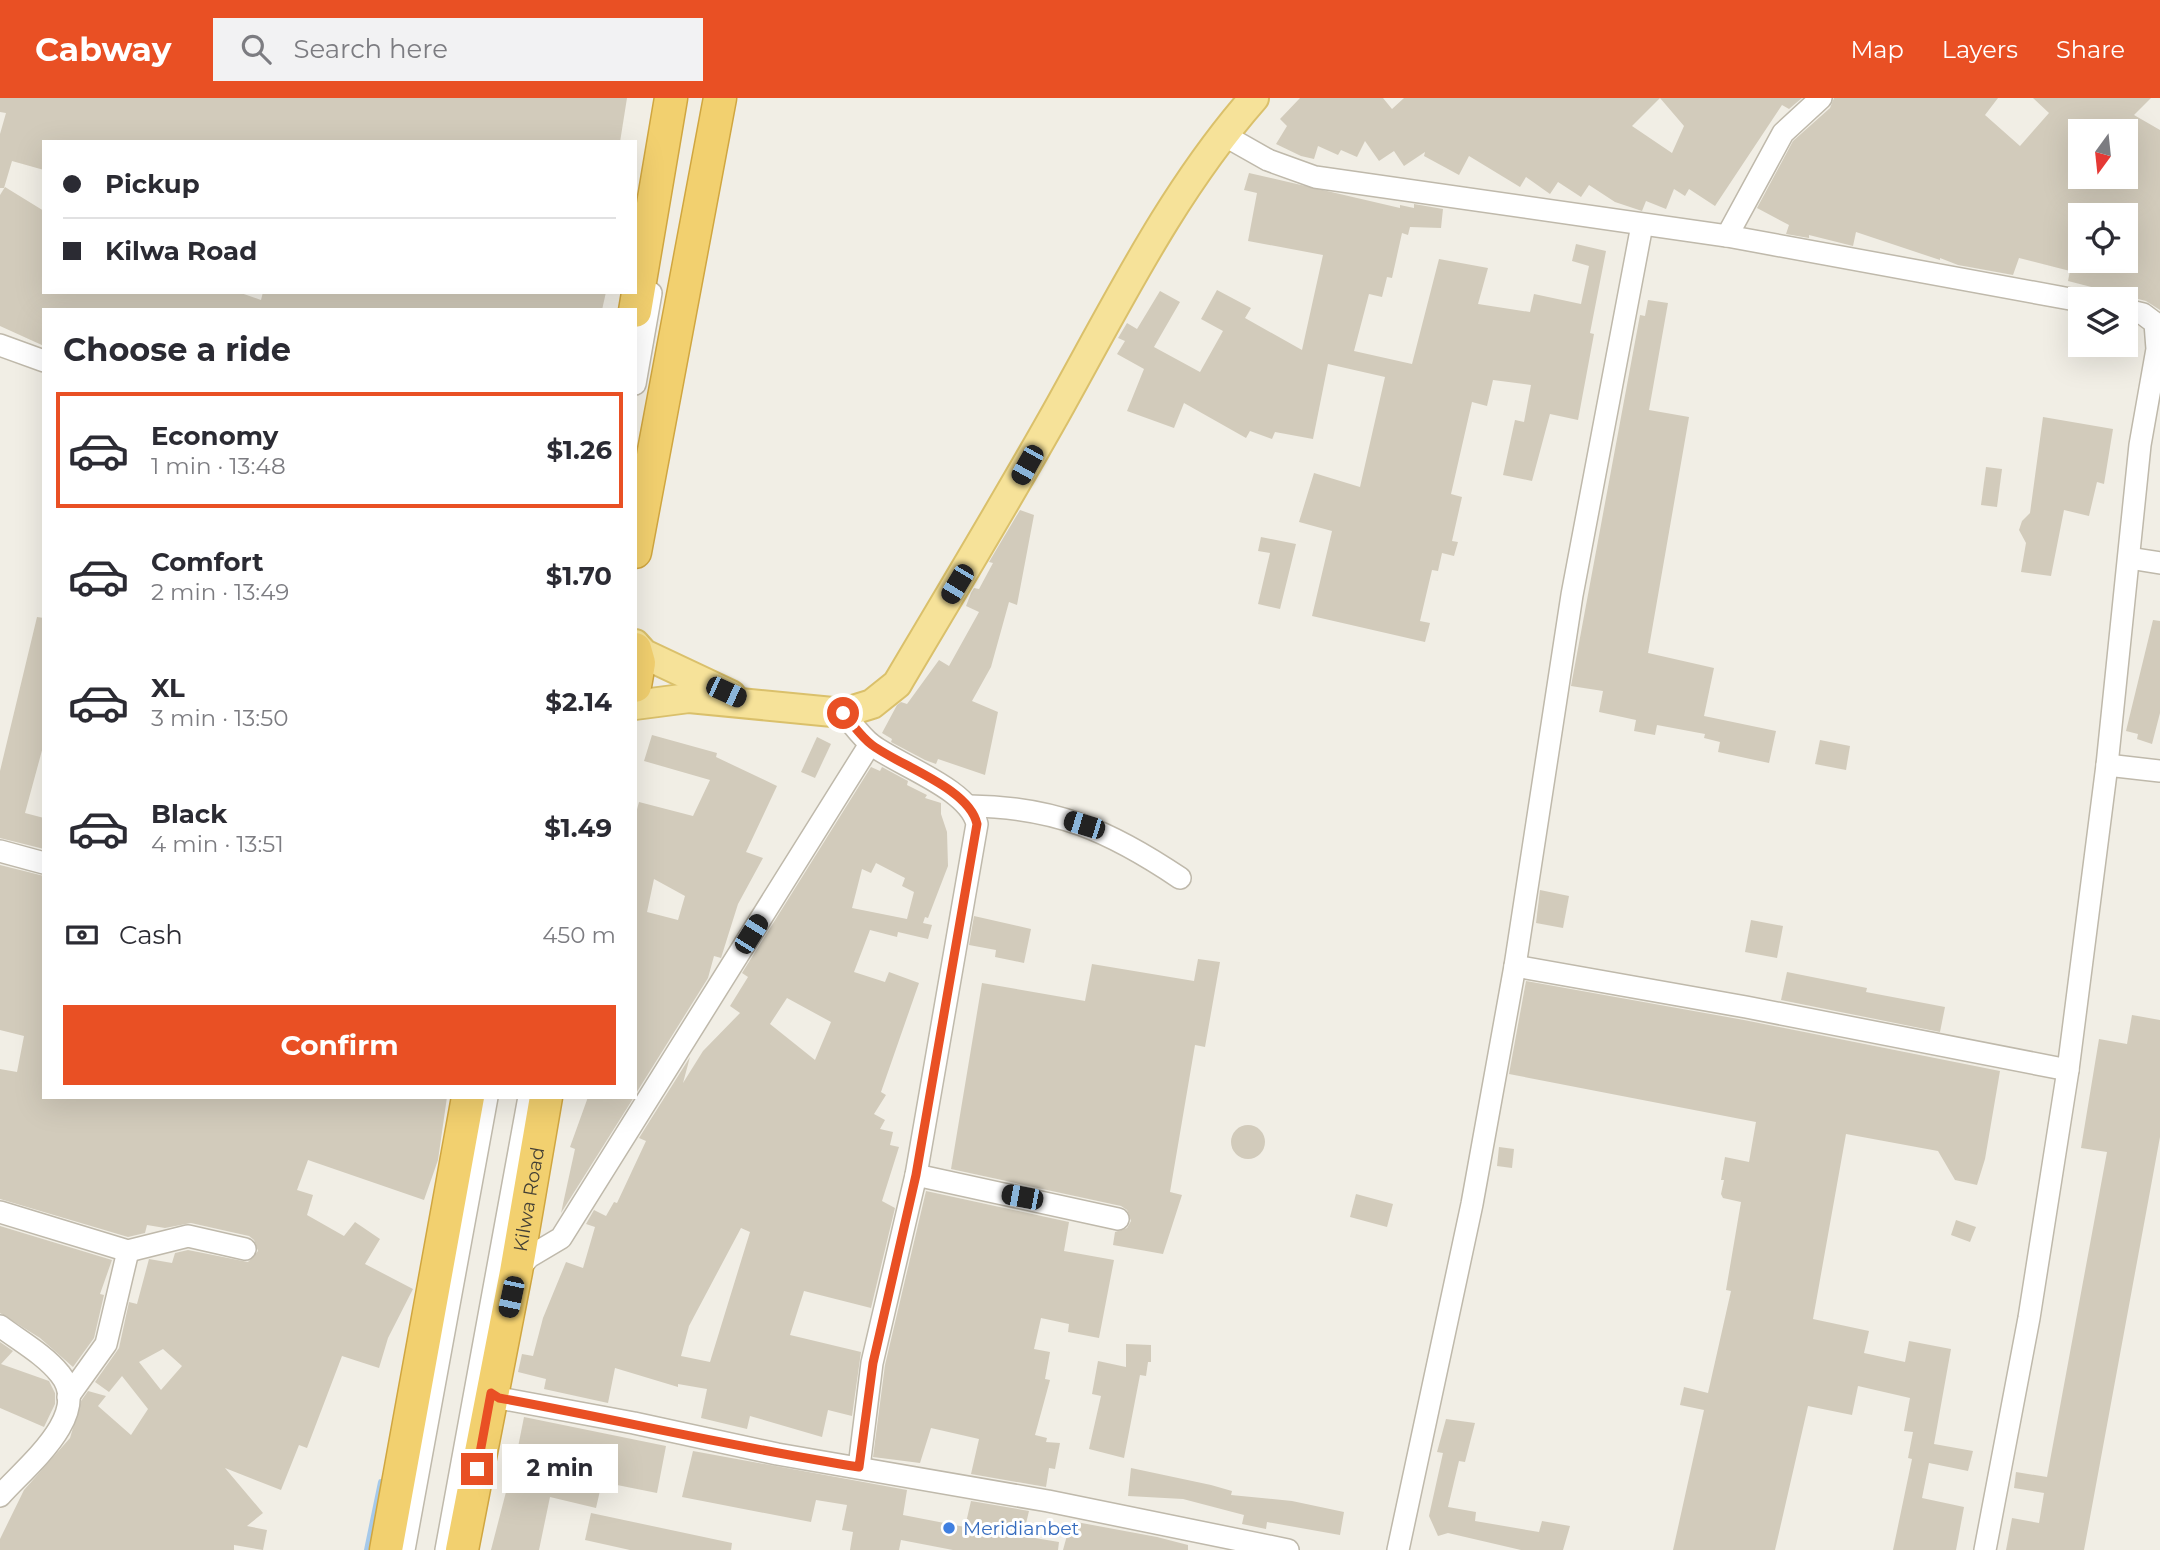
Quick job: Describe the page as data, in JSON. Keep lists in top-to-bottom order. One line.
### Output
{"streets":{"highway":["Kilwa Road"]},"places":["Meridianbet"],"north":"bottom","page":{"header":"Cabway","search":"Search here","nav":["Map","Layers","Share"],"banner":["Pickup","Kilwa Road"],"heading":"Choose a ride","list":[{"name":"Economy","note":"1 min · 13:48","value":"$1.26"},{"name":"Comfort","note":"2 min · 13:49","value":"$1.70"},{"name":"XL","note":"3 min · 13:50","value":"$2.14"},{"name":"Black","note":"4 min · 13:51","value":"$1.49"}],"pay":["Cash","450 m"],"buttons":"Confirm","bubble":"2 min"}}
